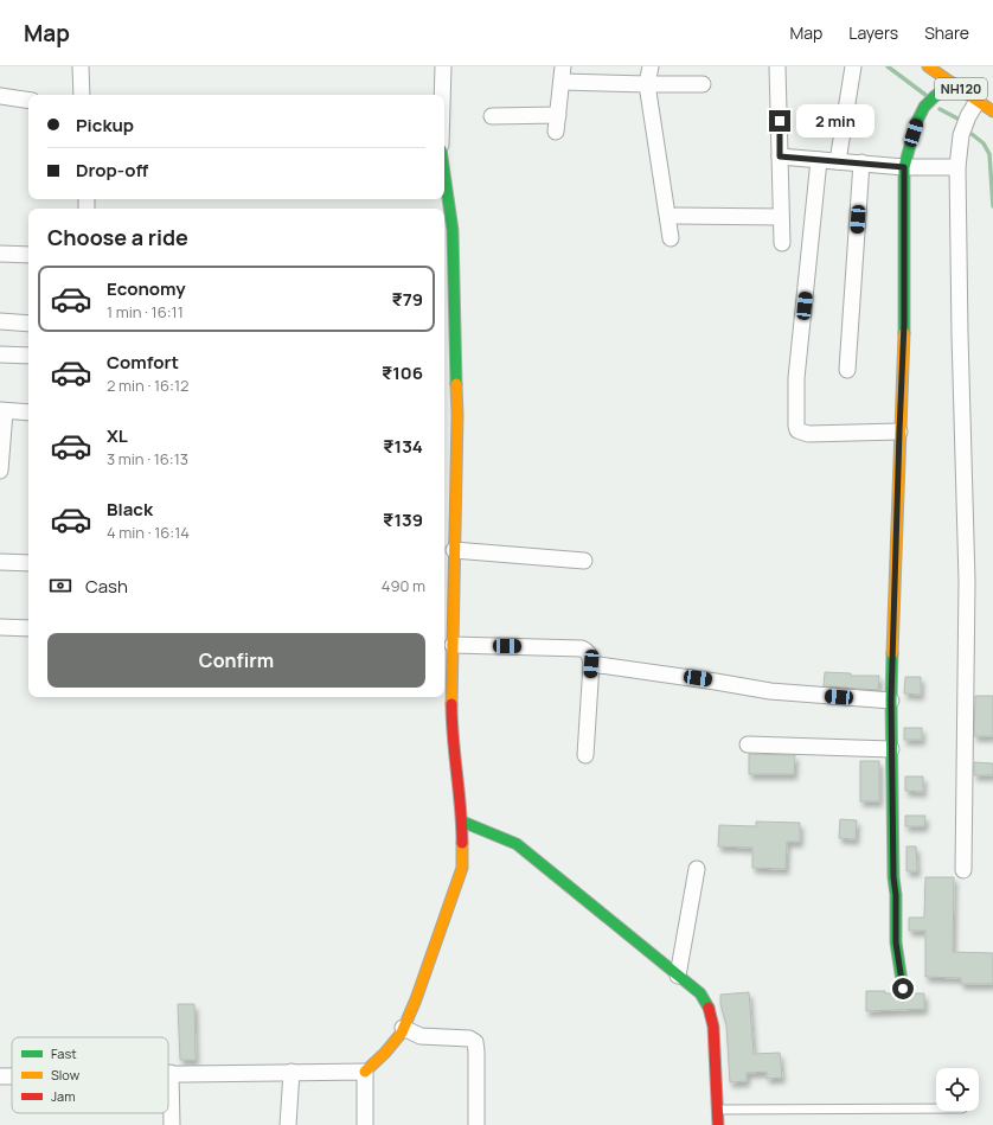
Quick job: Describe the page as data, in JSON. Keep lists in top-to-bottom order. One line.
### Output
{"streets":{"main road":["NH120"]},"legend":["Fast","Slow","Jam"],"page":{"header":"Map","nav":["Map","Layers","Share"],"banner":["Pickup","Drop-off"],"bubble":"2 min","heading":"Choose a ride","list":[{"name":"Economy","note":"1 min · 16:11","value":"₹79"},{"name":"Comfort","note":"2 min · 16:12","value":"₹106"},{"name":"XL","note":"3 min · 16:13","value":"₹134"},{"name":"Black","note":"4 min · 16:14","value":"₹139"}],"pay":["Cash","490 m"],"buttons":"Confirm"}}
